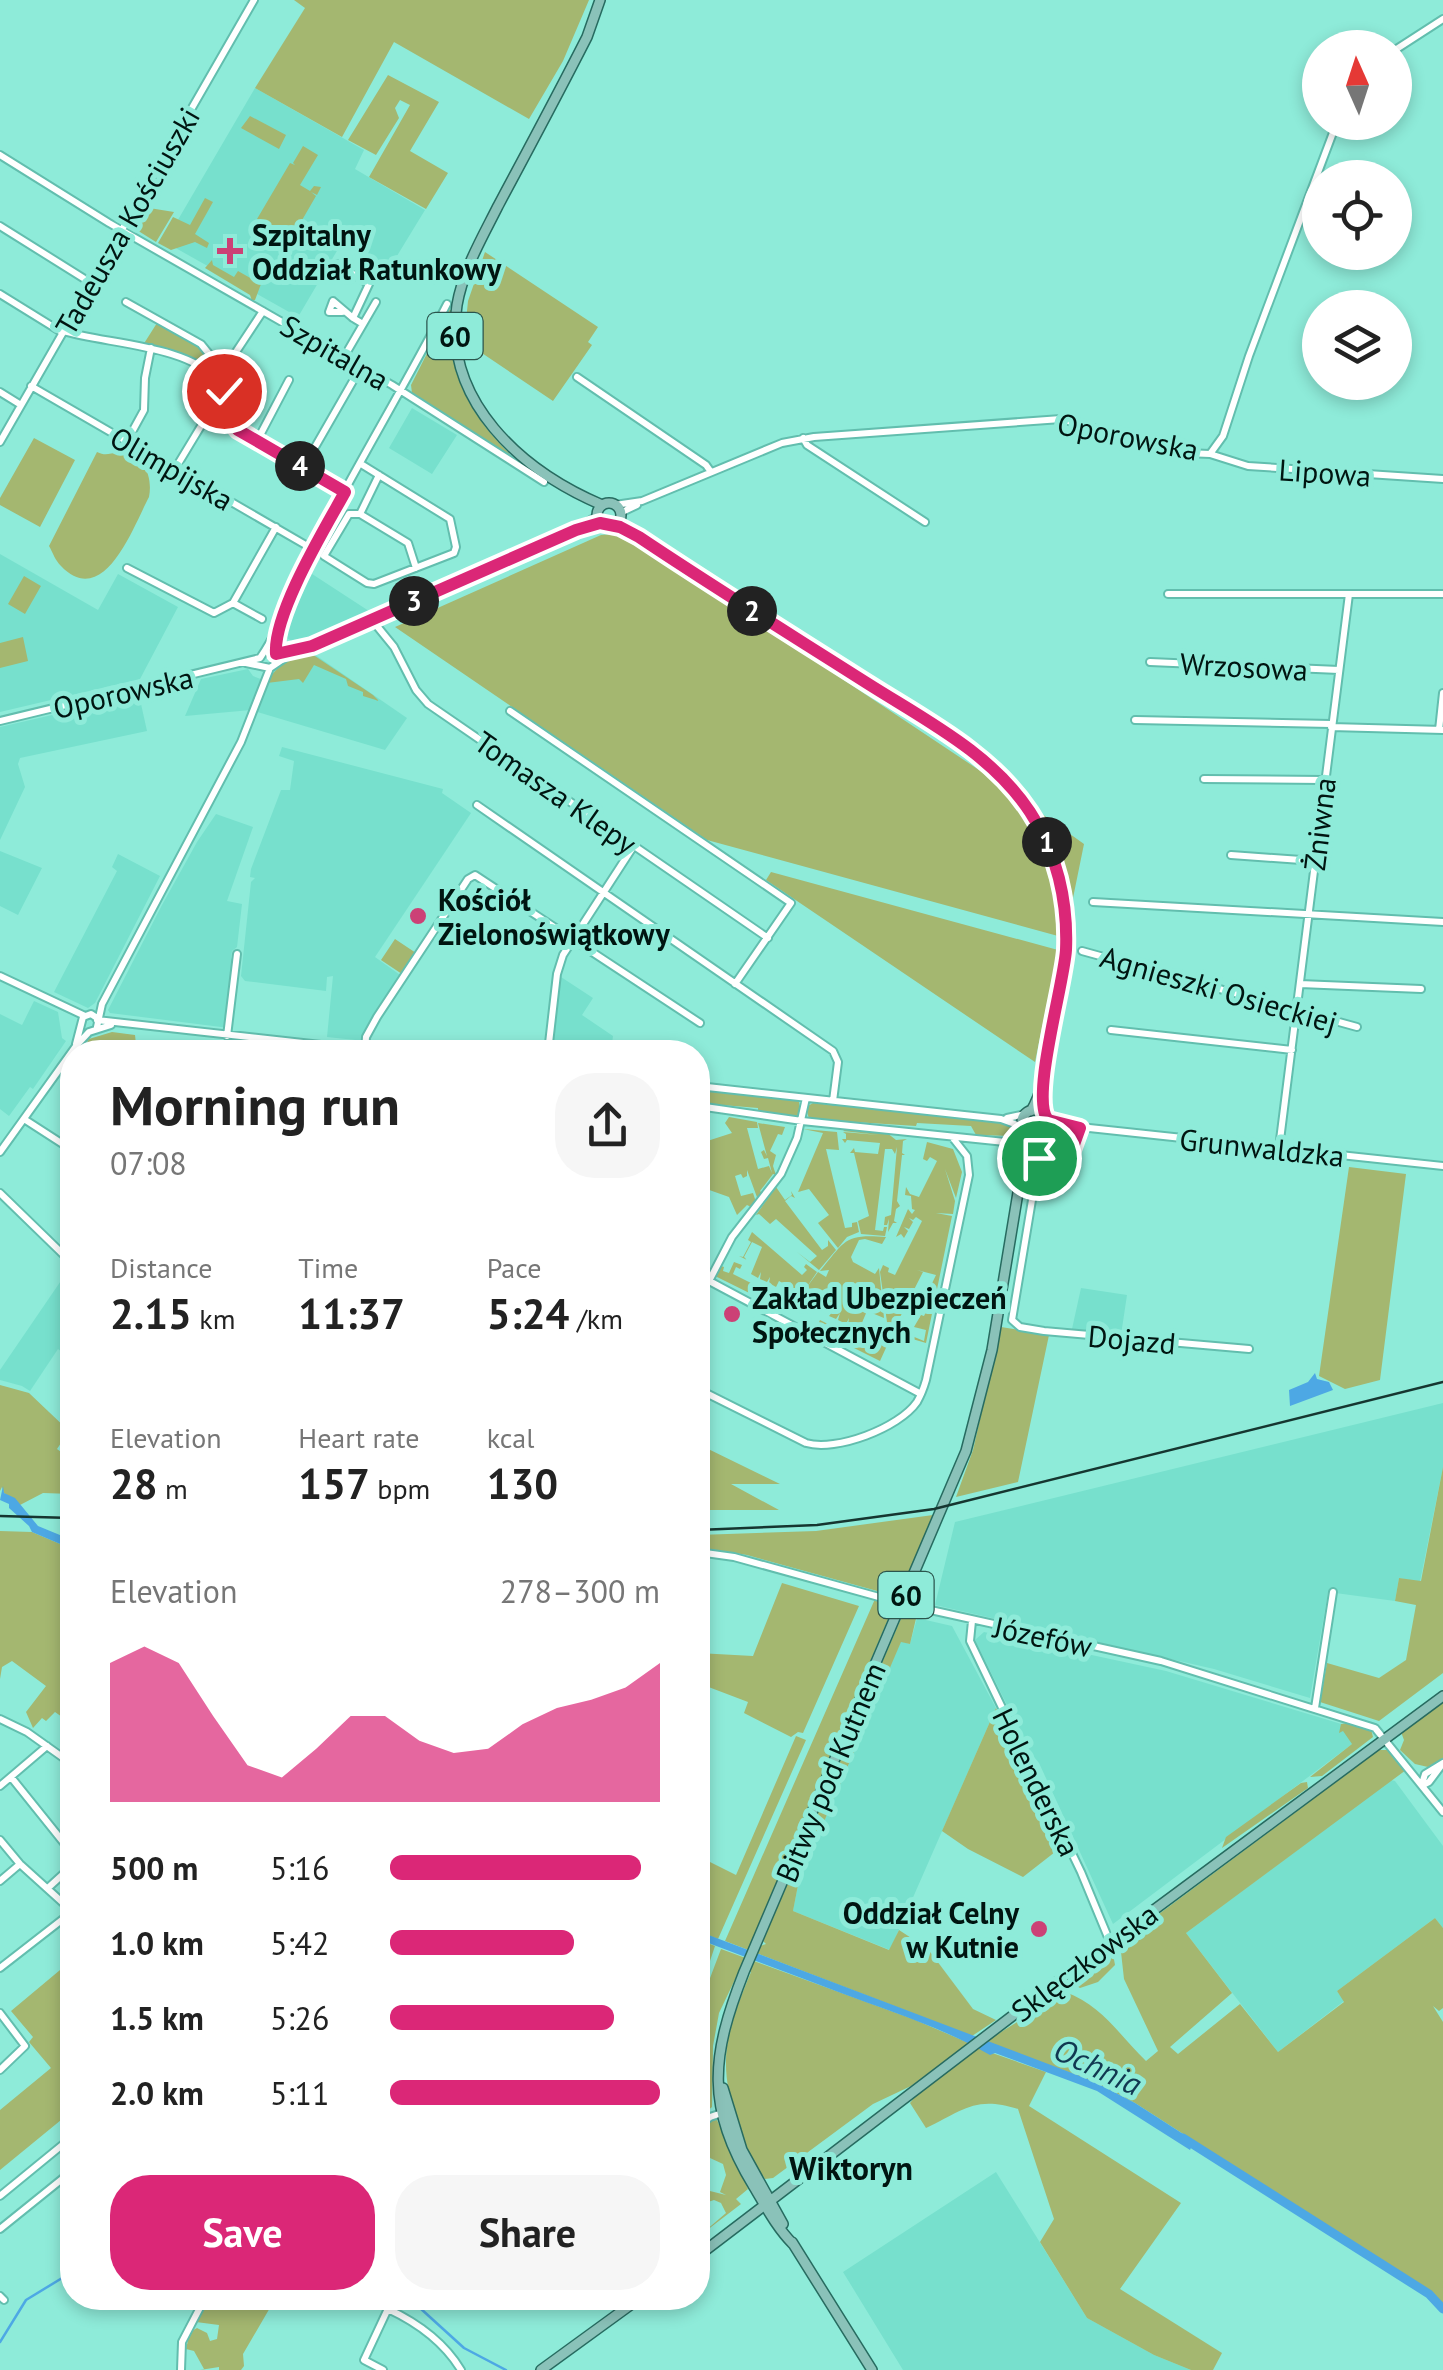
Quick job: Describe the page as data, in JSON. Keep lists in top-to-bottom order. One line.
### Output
{"streets":{"main road":["60","Bitwy pod Kutnem","Sklęczkowska"],"street":["Tadeusza Kościuszki","Szpitalna","Oporowska","Olimpijska","Lipowa","Wrzosowa","Tomasza Klepy","Żniwna","Agnieszki Osieckiej","Grunwaldzka","Dojazd","Józefów","Holenderska"]},"crossings":[["Tadeusza Kościuszki","Szpitalna"],["Tadeusza Kościuszki","Olimpijska"],["60","Oporowska"],["60","Grunwaldzka"],["60","Bitwy pod Kutnem"],["Oporowska","Lipowa"],["Wrzosowa","Żniwna"],["Żniwna","Agnieszki Osieckiej"],["Żniwna","Grunwaldzka"],["Grunwaldzka","Dojazd"],["Grunwaldzka","Bitwy pod Kutnem"],["Józefów","Holenderska"],["Józefów","Sklęczkowska"],["Bitwy pod Kutnem","Sklęczkowska"],["Holenderska","Sklęczkowska"]],"districts":["Wiktoryn"],"water":["Ochnia"],"places":{"health":["Szpitalny Oddział Ratunkowy"],"other":["Kościół Zielonoświątkowy","Zakład Ubezpieczeń Społecznych","Oddział Celny w Kutnie"]},"north":"top","page":{"pins":["4","3","2","1"],"heading":["Morning run","07:08"],"stats":[["Distance","2.15 km"],["Time","11:37"],["Pace","5:24 /km"],["Elevation","28 m"],["Heart rate","157 bpm"],["kcal","130"]],"chart":["Elevation","278–300 m"],"list":[{"name":"500 m","note":"5:16"},{"name":"1.0 km","note":"5:42"},{"name":"1.5 km","note":"5:26"},{"name":"2.0 km","note":"5:11"}],"buttons":["Save","Share"]}}
